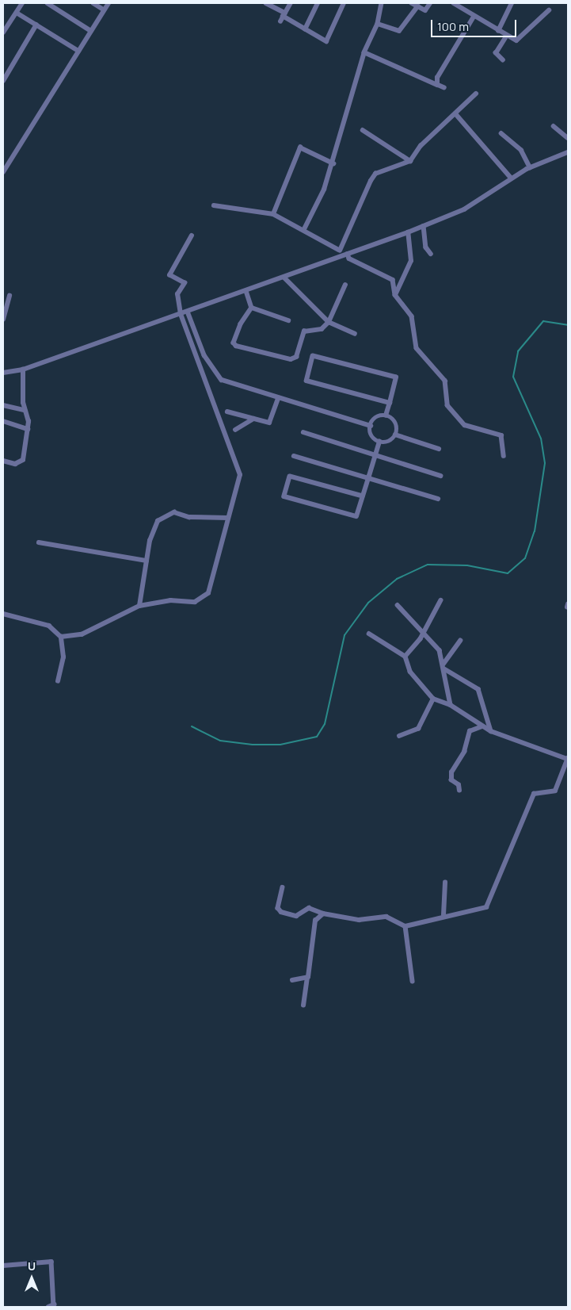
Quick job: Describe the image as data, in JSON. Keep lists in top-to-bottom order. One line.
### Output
{"scale_bar":"100 m","north":"top"}
